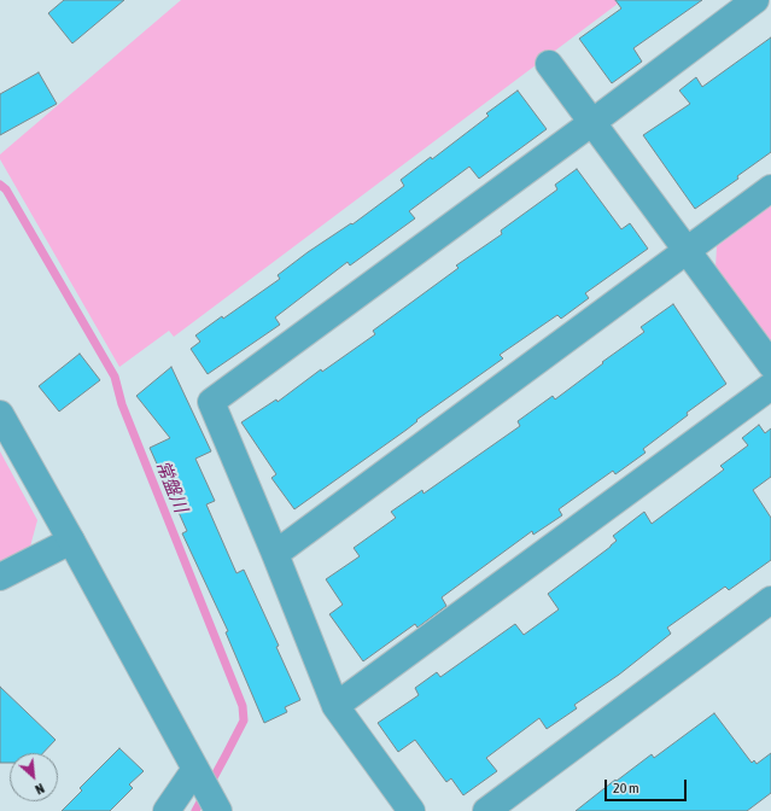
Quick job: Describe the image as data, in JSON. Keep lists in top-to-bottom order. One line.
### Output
{"water":["常盤川"],"scale_bar":"20 m","north":"bottom right"}
